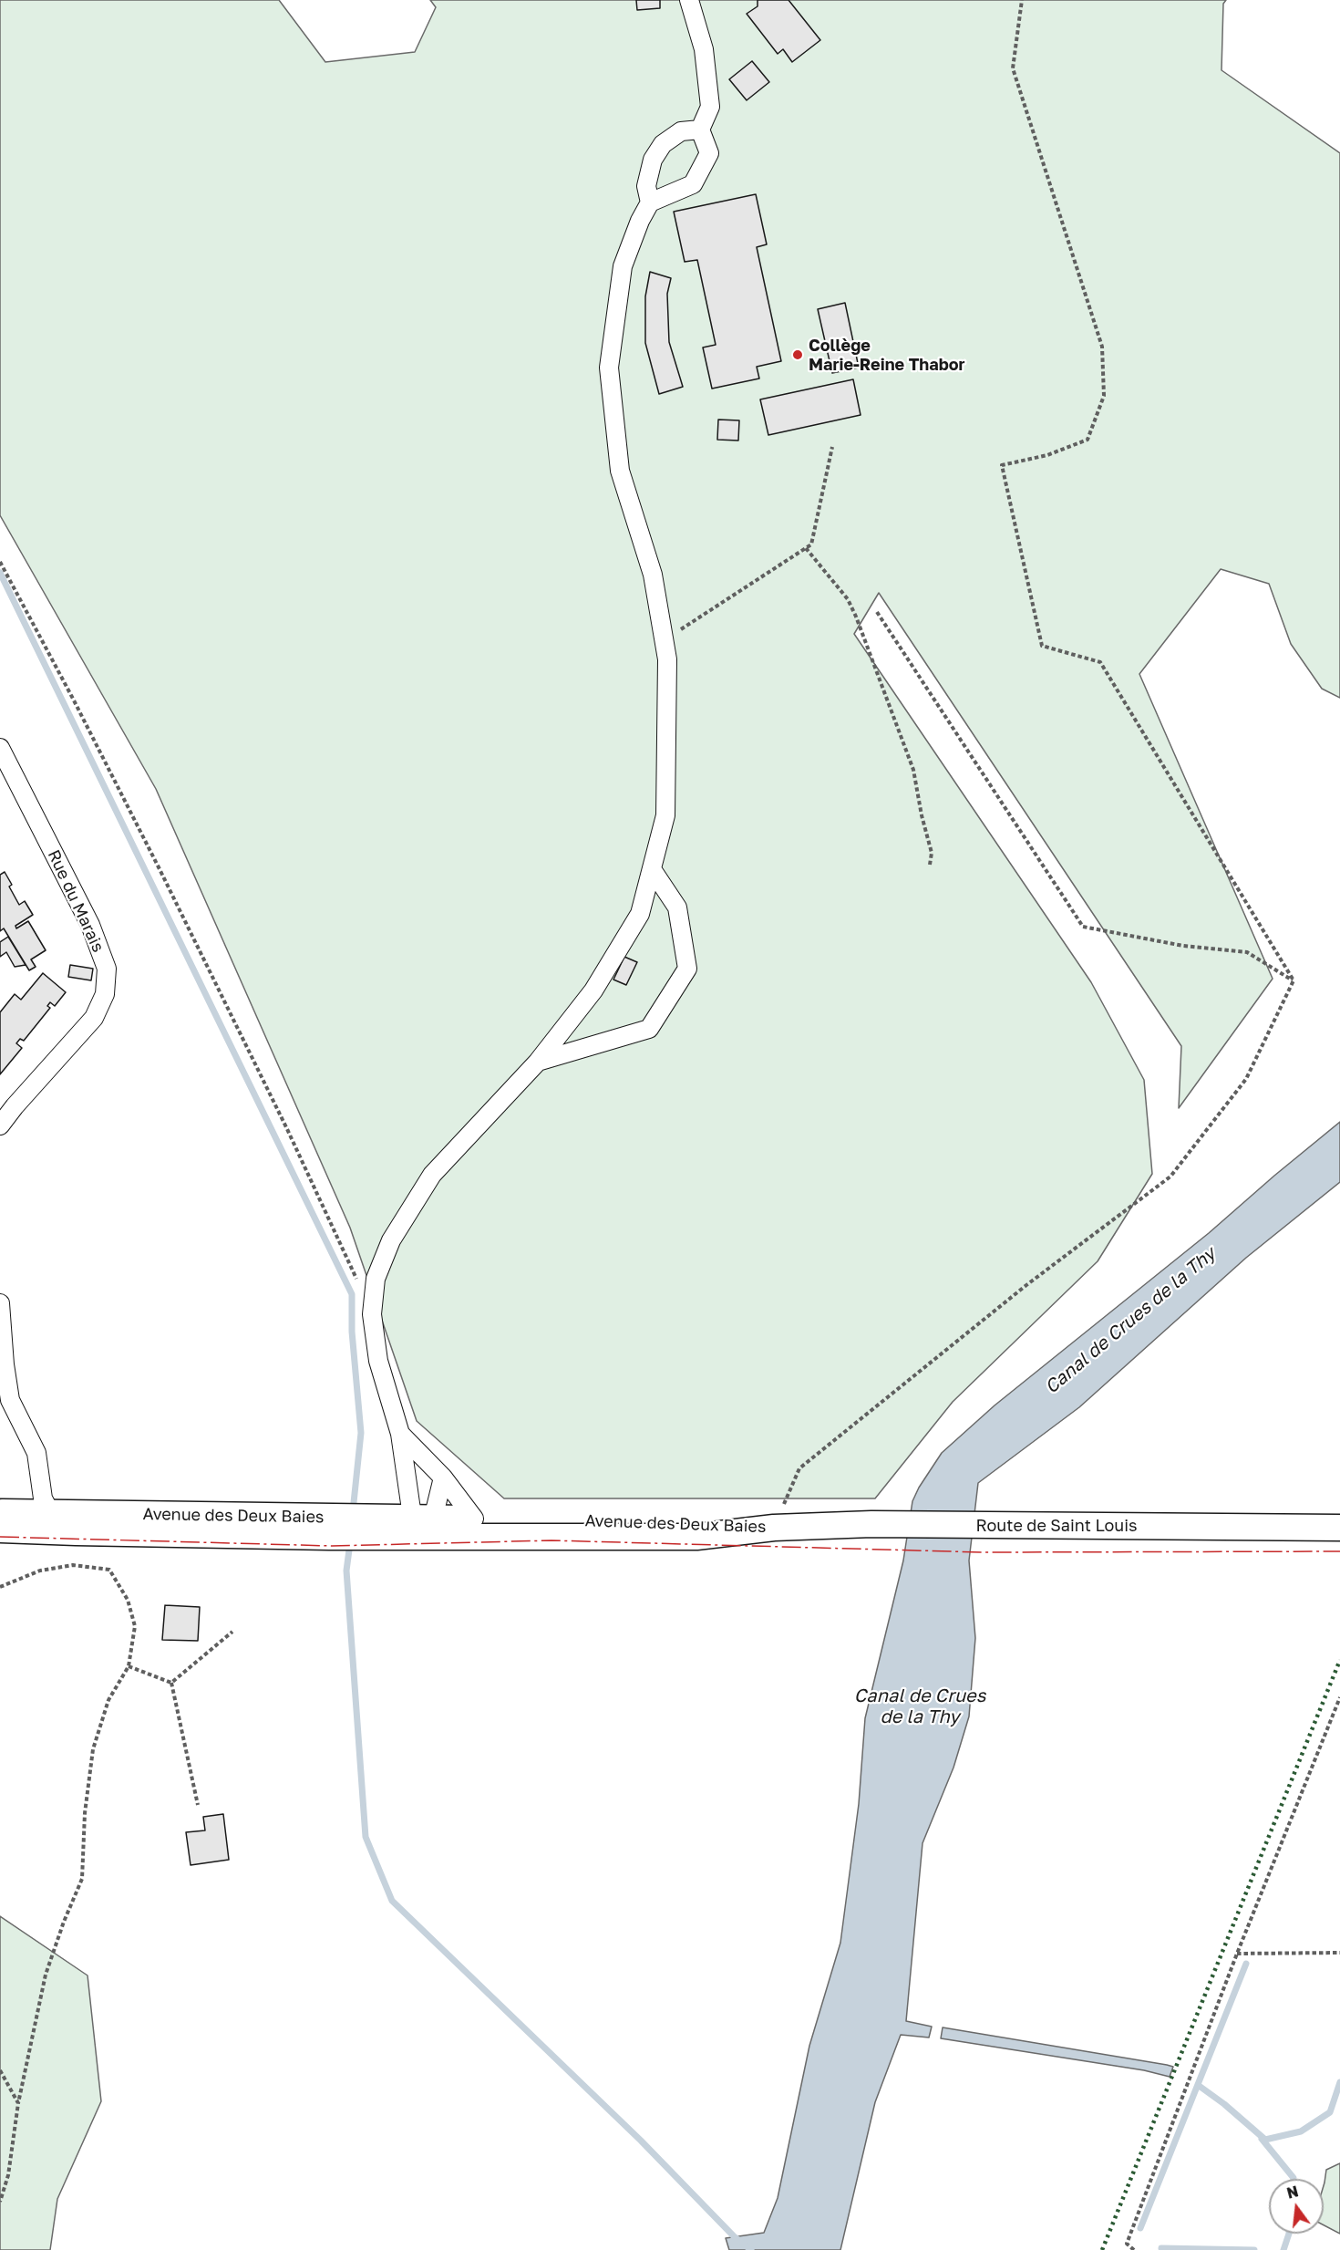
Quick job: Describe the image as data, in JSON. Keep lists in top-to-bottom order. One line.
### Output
{"streets":{"main road":["Avenue des Deux Baies","Route de Saint Louis"],"street":["Rue du Marais"]},"crossings":[["Avenue des Deux Baies","Route de Saint Louis"]],"water":["Canal de Crues de la Thy"],"places":["Collège Marie-Reine Thabor"],"north":"top"}
